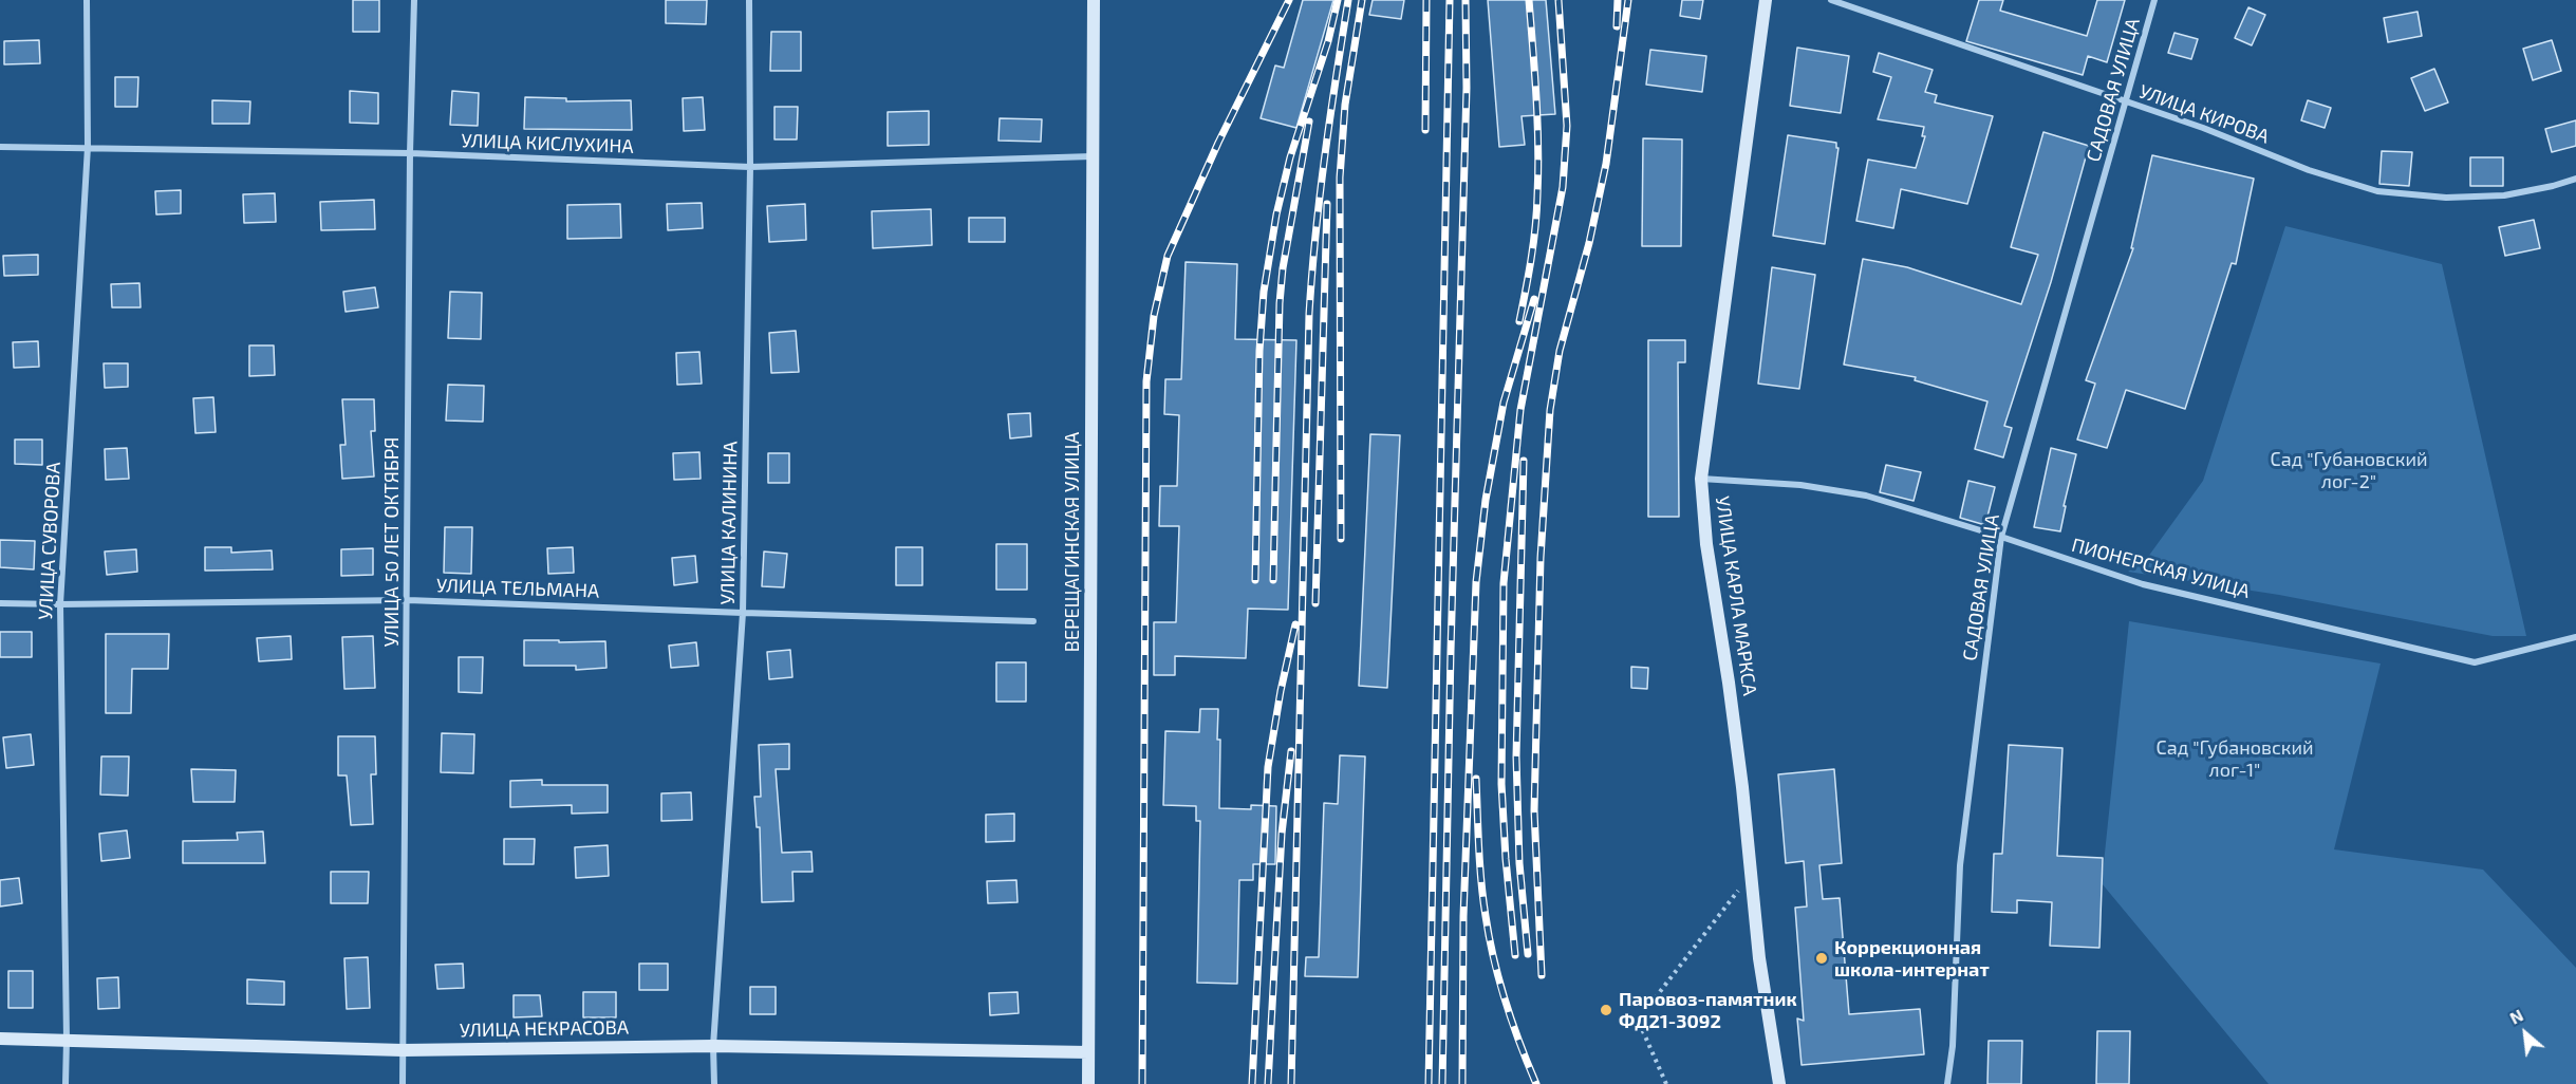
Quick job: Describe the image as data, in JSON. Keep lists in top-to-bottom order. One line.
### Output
{"streets":{"main road":["ВЕРЕЩАГИНСКАЯ УЛИЦА","УЛИЦА КАРЛА МАРКСА","УЛИЦА НЕКРАСОВА"],"street":["САДОВАЯ УЛИЦА","УЛИЦА КИРОВА","УЛИЦА КИСЛУХИНА","УЛИЦА КАЛИНИНА","УЛИЦА СУВОРОВА","УЛИЦА 50 ЛЕТ ОКТЯБРЯ","ПИОНЕРСКАЯ УЛИЦА","УЛИЦА ТЕЛЬМАНА"]},"crossings":[["САДОВАЯ УЛИЦА","УЛИЦА КИРОВА"],["САДОВАЯ УЛИЦА","ПИОНЕРСКАЯ УЛИЦА"],["УЛИЦА КИСЛУХИНА","УЛИЦА КАЛИНИНА"],["УЛИЦА КИСЛУХИНА","УЛИЦА СУВОРОВА"],["УЛИЦА КИСЛУХИНА","УЛИЦА 50 ЛЕТ ОКТЯБРЯ"],["УЛИЦА КИСЛУХИНА","ВЕРЕЩАГИНСКАЯ УЛИЦА"],["УЛИЦА КАЛИНИНА","УЛИЦА ТЕЛЬМАНА"],["УЛИЦА КАЛИНИНА","УЛИЦА НЕКРАСОВА"],["УЛИЦА СУВОРОВА","УЛИЦА ТЕЛЬМАНА"],["УЛИЦА СУВОРОВА","УЛИЦА НЕКРАСОВА"],["УЛИЦА 50 ЛЕТ ОКТЯБРЯ","УЛИЦА ТЕЛЬМАНА"],["УЛИЦА 50 ЛЕТ ОКТЯБРЯ","УЛИЦА НЕКРАСОВА"],["ВЕРЕЩАГИНСКАЯ УЛИЦА","УЛИЦА НЕКРАСОВА"],["ПИОНЕРСКАЯ УЛИЦА","УЛИЦА КАРЛА МАРКСА"]],"parks":["Сад \"Губановский лог-2\"","Сад \"Губановский лог-1\""],"places":["Коррекционная школа-интернат","Паровоз-памятник ФД21-3092"],"north":"top left"}
